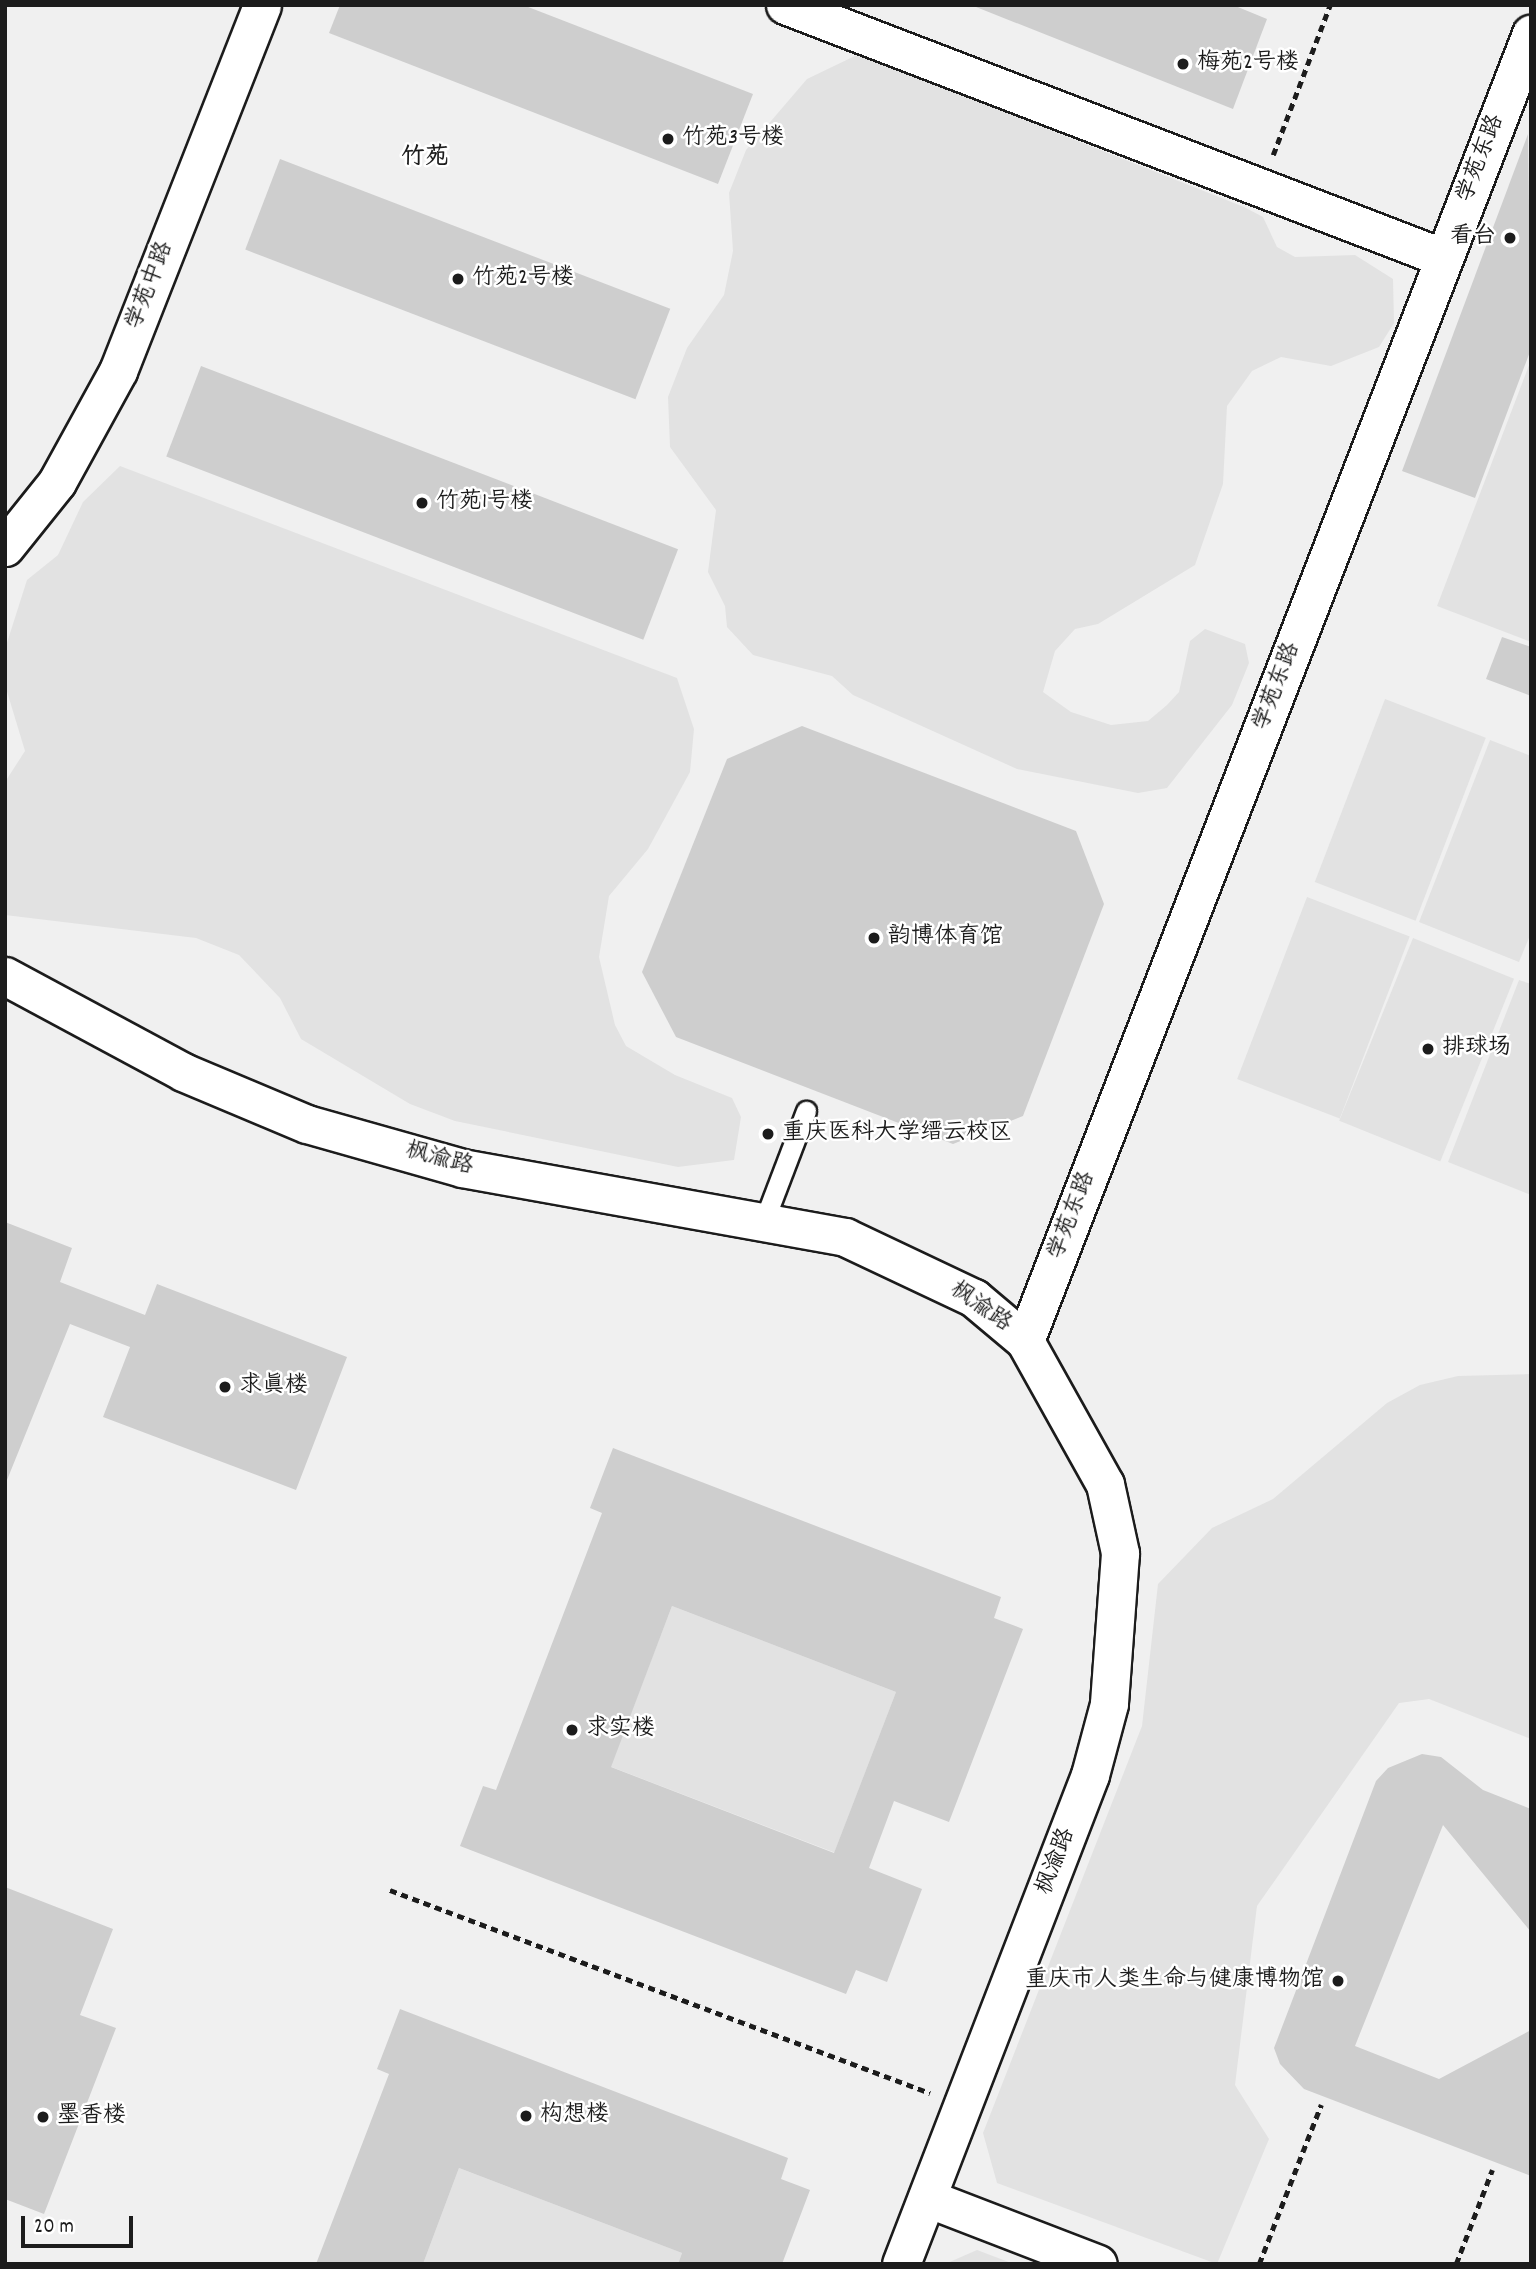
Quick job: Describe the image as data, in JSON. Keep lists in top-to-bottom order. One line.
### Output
{"streets":{"street":["学苑东路","学苑中路","枫渝路"]},"crossings":[["学苑东路","枫渝路"]],"districts":["竹苑"],"places":["梅苑2号楼","竹苑3号楼","看台","竹苑2号楼","竹苑1号楼","韵博体育馆","排球场","重庆医科大学缙云校区","求真楼","求实楼","重庆市人类生命与健康博物馆","构想楼","墨香楼"],"scale_bar":"20 m"}
